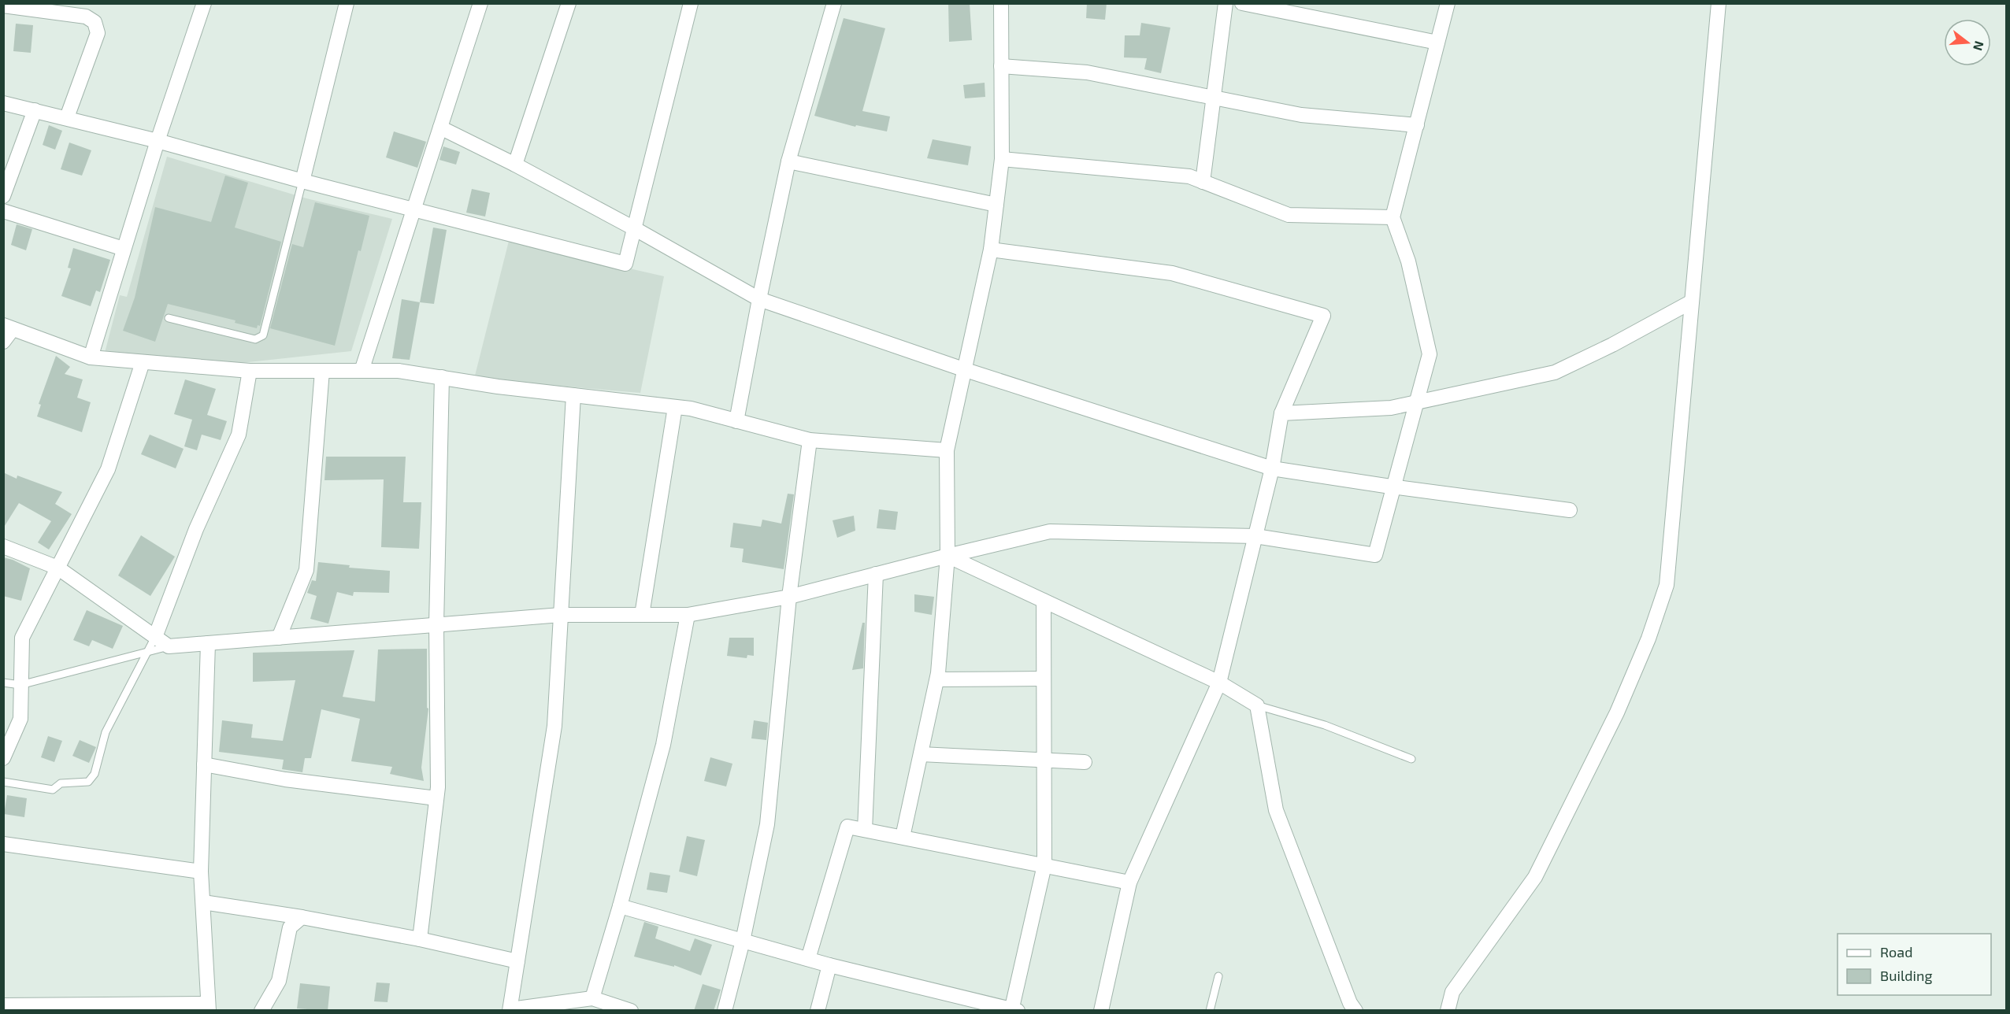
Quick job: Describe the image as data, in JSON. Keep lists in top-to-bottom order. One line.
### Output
{"legend":["Road","Building"],"north":"right"}
